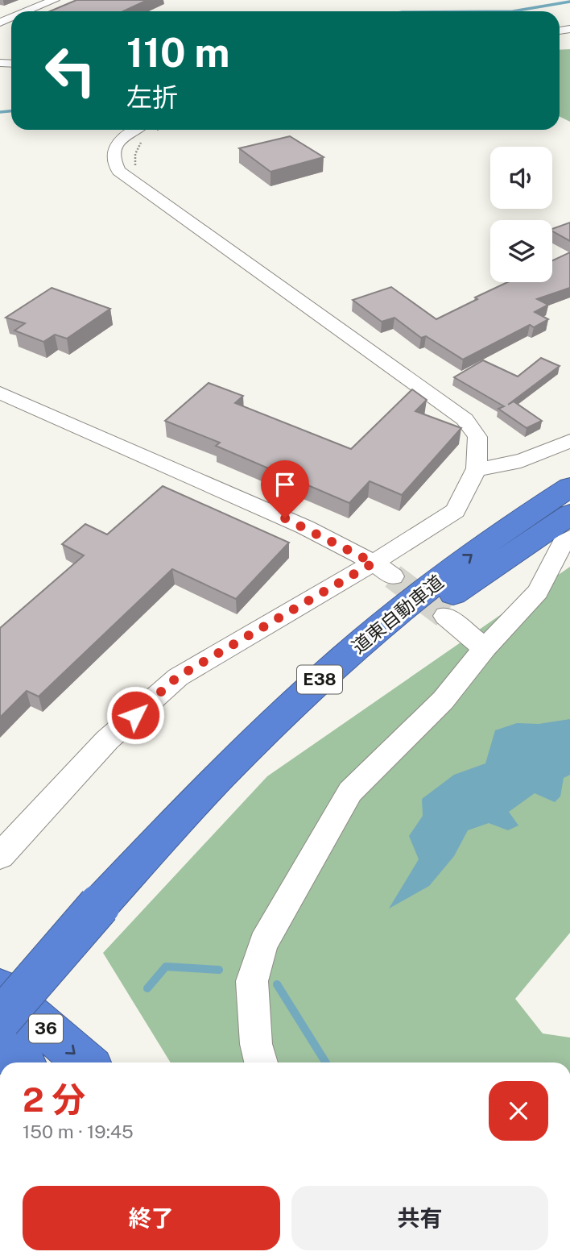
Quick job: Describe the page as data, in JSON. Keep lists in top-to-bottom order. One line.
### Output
{"streets":{"highway":["道東自動車道","E38","36"]},"page":{"turn":["110 m","左折"],"heading":["2 分","150 m · 19:45"],"buttons":["終了","共有"]}}
